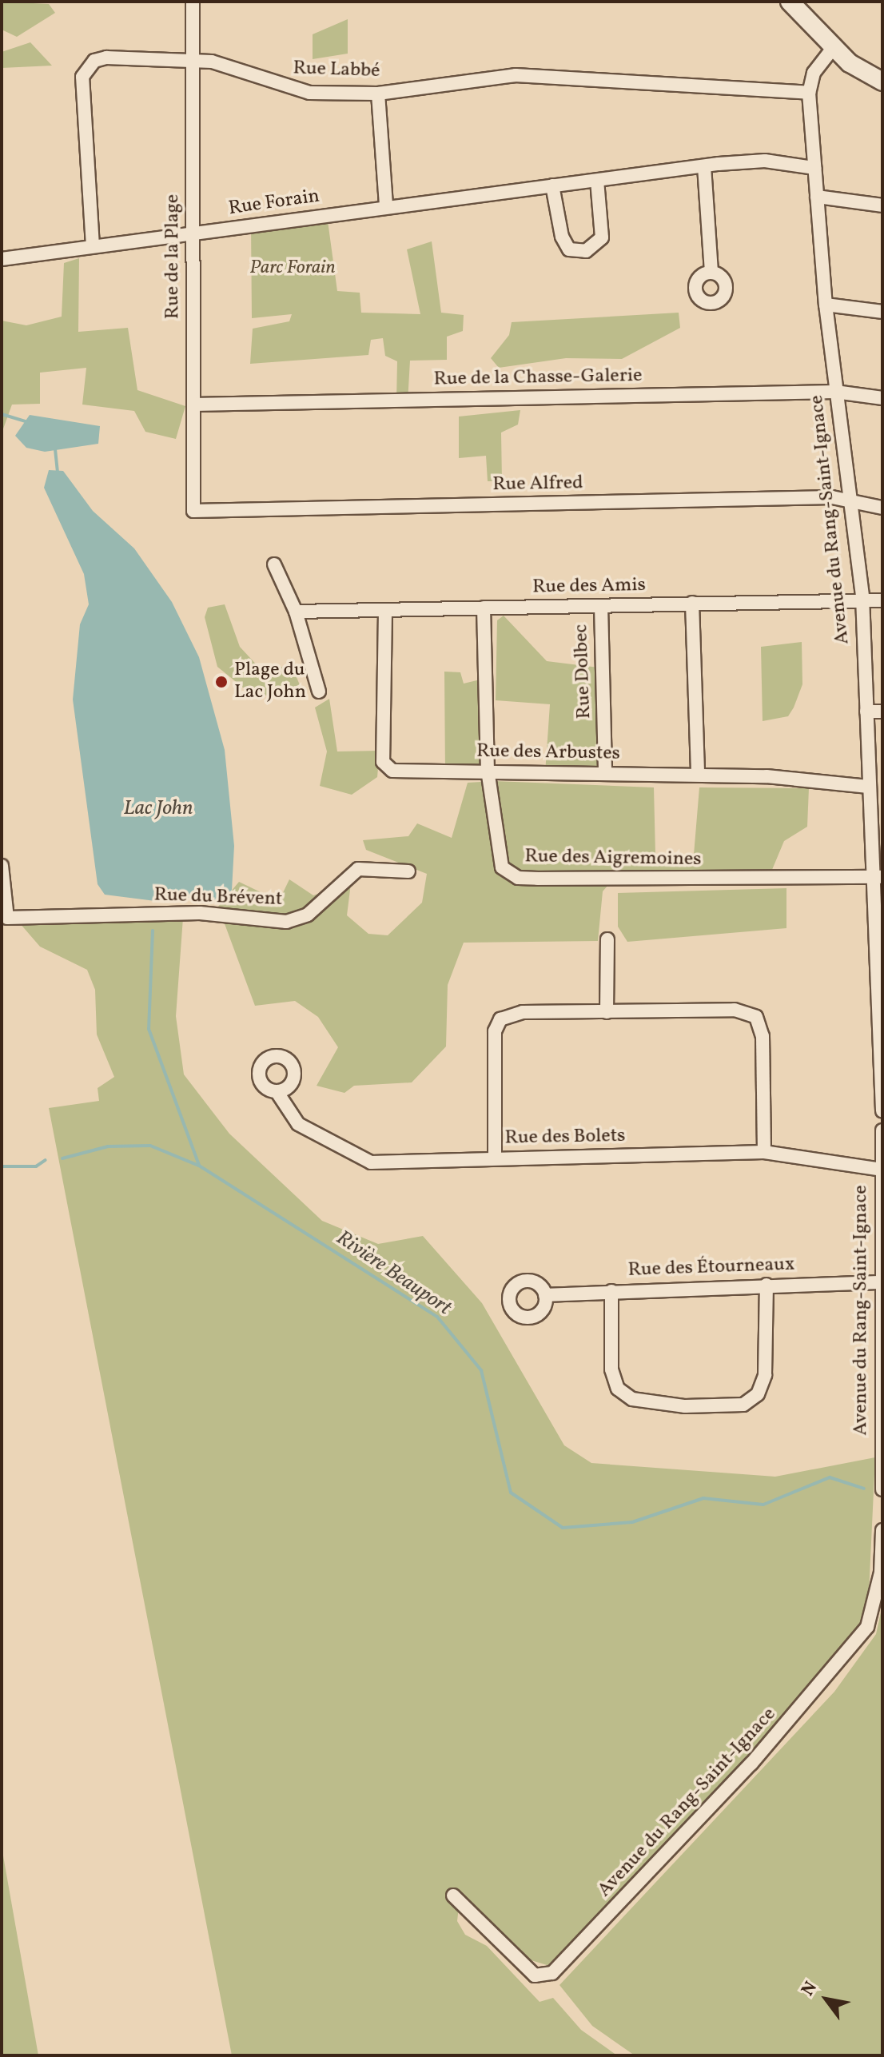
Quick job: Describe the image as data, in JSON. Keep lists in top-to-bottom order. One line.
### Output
{"streets":{"street":["Rue Labbé","Rue Forain","Rue de la Plage","Rue de la Chasse-Galerie","Rue Alfred","Avenue du Rang-Saint-Ignace","Rue des Amis","Rue Dolbec","Rue des Arbustes","Rue des Aigremoines","Rue du Brévent","Rue des Bolets","Rue des Étourneaux"]},"crossings":[["Rue Labbé","Rue Forain"],["Rue Labbé","Rue de la Plage"],["Rue Labbé","Avenue du Rang-Saint-Ignace"],["Rue Forain","Rue de la Plage"],["Rue Forain","Avenue du Rang-Saint-Ignace"],["Rue de la Plage","Rue de la Chasse-Galerie"],["Rue de la Plage","Rue Alfred"],["Rue de la Chasse-Galerie","Avenue du Rang-Saint-Ignace"],["Rue Alfred","Avenue du Rang-Saint-Ignace"],["Avenue du Rang-Saint-Ignace","Rue des Amis"],["Avenue du Rang-Saint-Ignace","Rue des Arbustes"],["Avenue du Rang-Saint-Ignace","Rue des Aigremoines"],["Avenue du Rang-Saint-Ignace","Rue des Bolets"],["Avenue du Rang-Saint-Ignace","Rue des Étourneaux"],["Rue des Amis","Rue Dolbec"],["Rue des Amis","Rue des Arbustes"],["Rue des Amis","Rue des Aigremoines"],["Rue Dolbec","Rue des Arbustes"],["Rue des Arbustes","Rue des Aigremoines"]],"water":["Lac John","Rivière Beauport"],"parks":["Parc Forain"],"places":["Plage du Lac John"],"north":"top left"}
